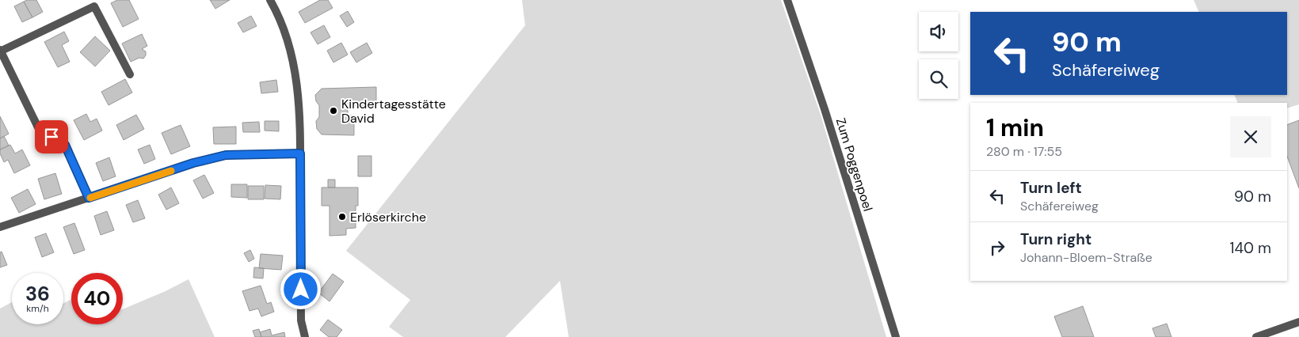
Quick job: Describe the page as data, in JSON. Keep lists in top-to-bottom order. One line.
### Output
{"streets":{"street":["Zum Poggenpoel"]},"places":["Kindertagesstätte David","Erlöserkirche"],"page":{"turn":["90 m","Schäfereiweg"],"heading":["1 min","280 m · 17:55"],"list":[{"name":"Turn left","note":"Schäfereiweg","value":"90 m"},{"name":"Turn right","note":"Johann-Bloem-Straße","value":"140 m"}],"speed":"36 km/h","limit":"40"}}
